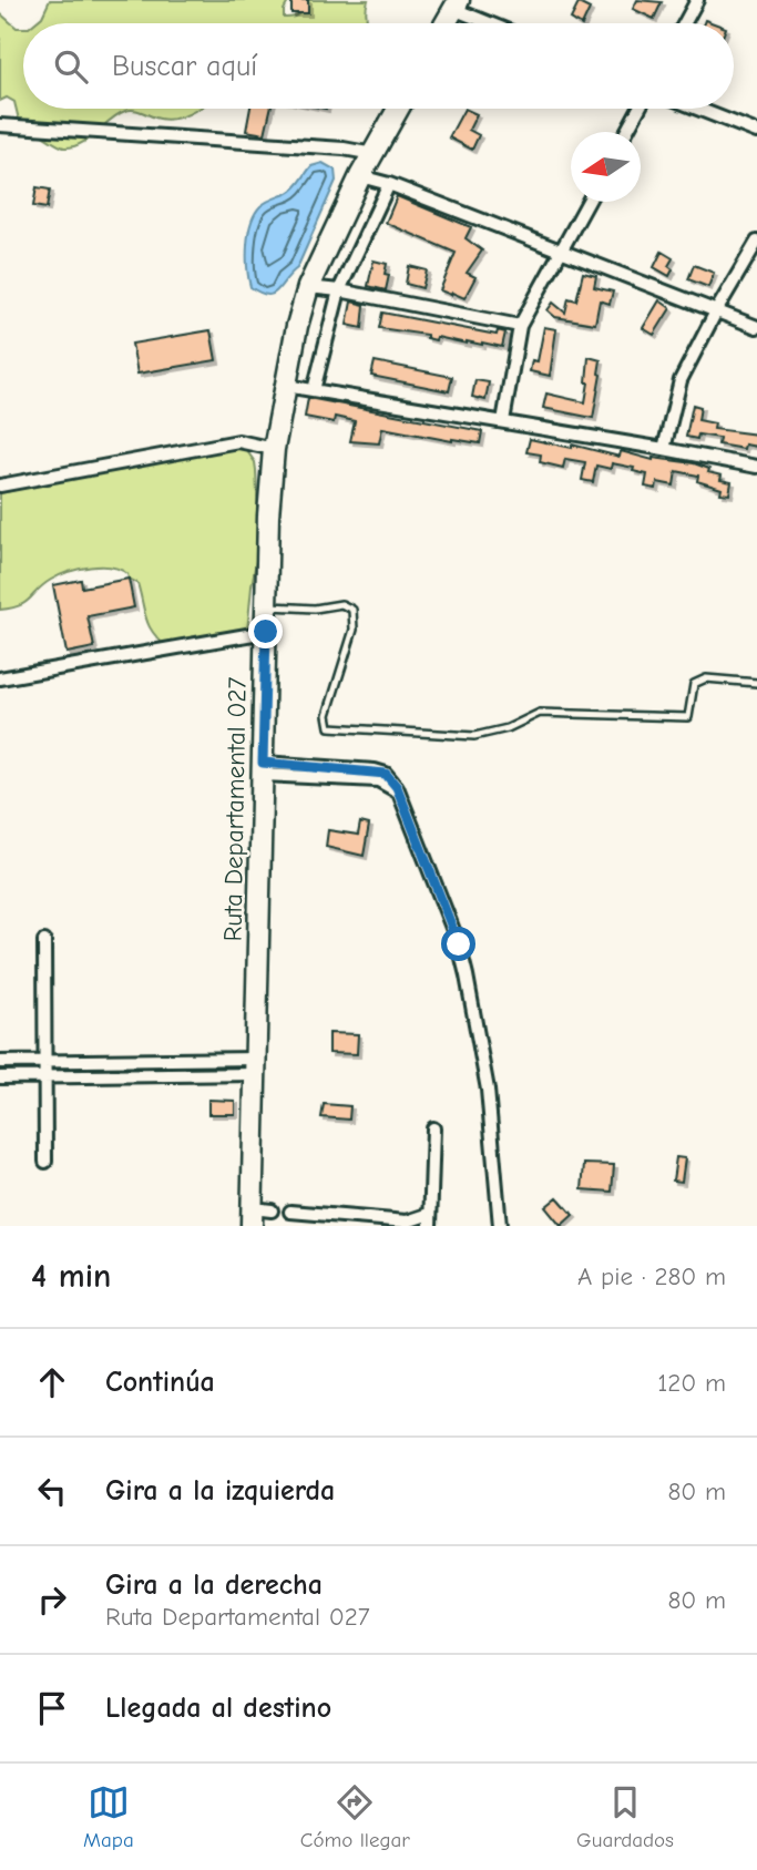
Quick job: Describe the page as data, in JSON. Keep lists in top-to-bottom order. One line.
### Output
{"streets":{"main road":["Ruta Departamental 027"]},"north":"left","page":{"search":"Buscar aquí","heading":["4 min","A pie · 280 m"],"list":[["Continúa","120 m"],["Gira a la izquierda","80 m"],["Gira a la derecha","Ruta Departamental 027","80 m"],"Llegada al destino"],"nav":["Mapa","Cómo llegar","Guardados"]}}
